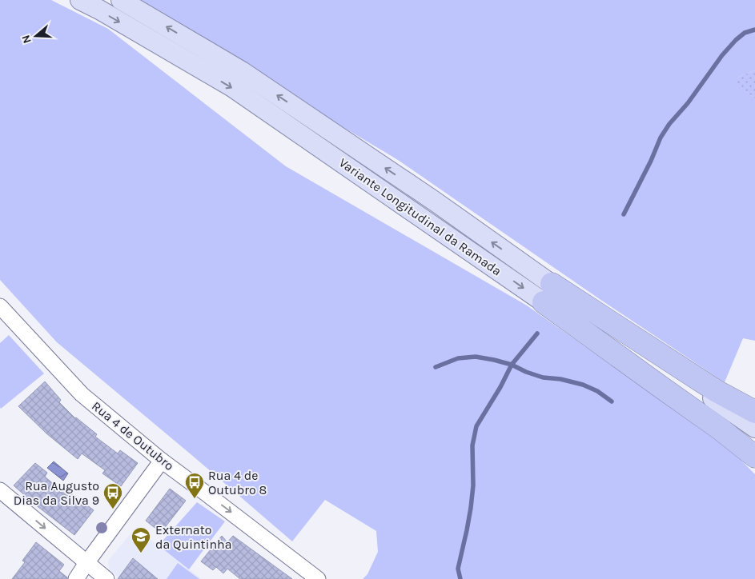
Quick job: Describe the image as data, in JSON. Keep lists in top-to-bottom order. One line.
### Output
{"streets":{"main road":["Variante Longitudinal da Ramada"],"street":["Rua 4 de Outubro"]},"one_way":["Rua 4 de Outubro"],"places":{"bus stop":["Rua 4 de Outubro 8","Rua Augusto Dias da Silva 9"],"school or university":["Externato da Quintinha"]},"north":"left"}
